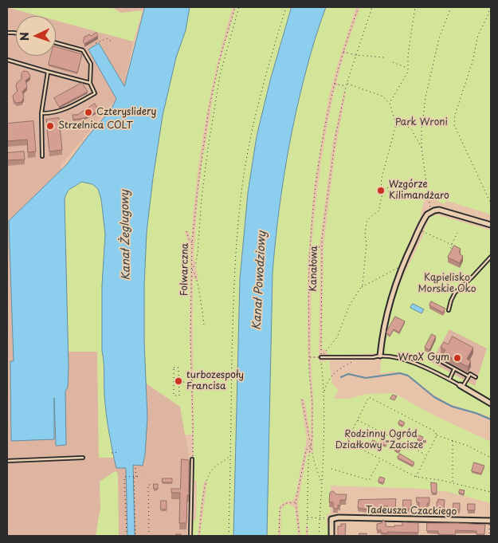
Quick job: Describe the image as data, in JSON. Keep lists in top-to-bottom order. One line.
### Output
{"streets":{"street":["Tadeusza Czackiego"],"path":["Kanałowa","Folwarczna"]},"water":["Kanał Żeglugowy","Kanał Powodziowy"],"parks":["Park Wroni","Kąpielisko Morskie Oko","Rodzinny Ogród Działkowy \"Zacisze\""],"places":["Czteryslidery","Strzelnica COLT","Wzgórze Kilimandżaro","WroX Gym","turbozespoły Francisa"],"north":"left"}
